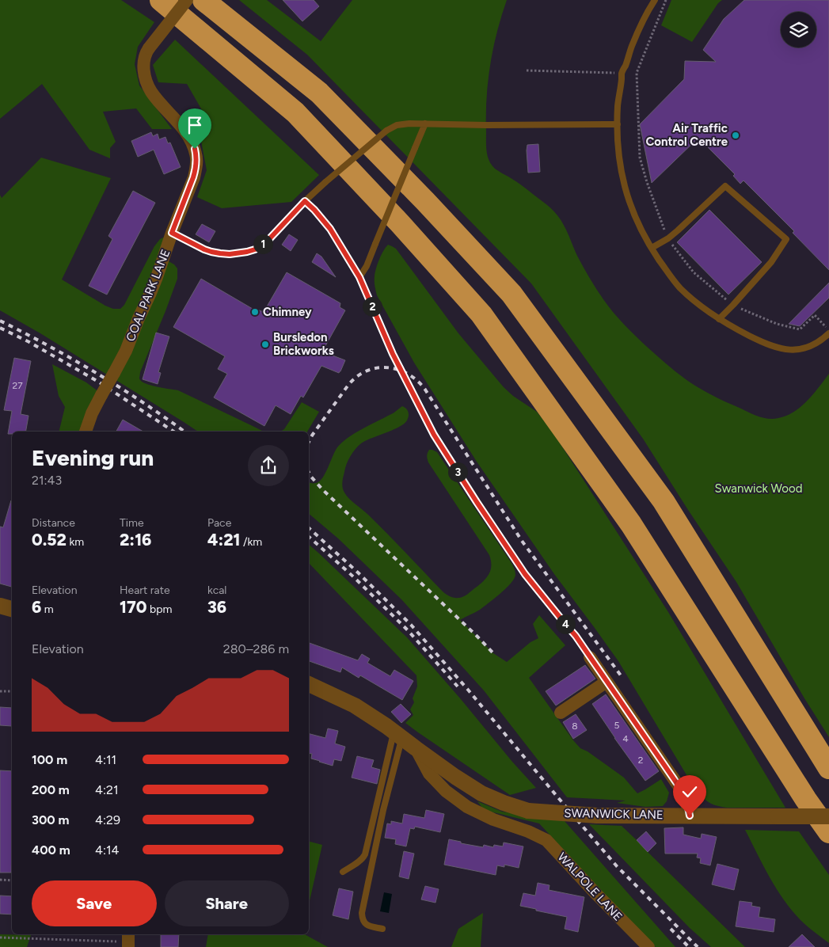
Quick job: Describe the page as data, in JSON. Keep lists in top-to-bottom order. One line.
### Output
{"streets":{"street":["COAL PARK LANE","SWANWICK LANE","WALPOLE LANE"]},"crossings":[["SWANWICK LANE","WALPOLE LANE"]],"parks":["Swanwick Wood"],"places":["Air Traffic Control Centre","Chimney","Bursledon Brickworks"],"house_numbers":["27","5","8","4","2"],"page":{"pins":["1","2","3","4"],"heading":["Evening run","21:43"],"stats":[["Distance","0.52 km"],["Time","2:16"],["Pace","4:21 /km"],["Elevation","6 m"],["Heart rate","170 bpm"],["kcal","36"]],"chart":["Elevation","280–286 m"],"list":[{"name":"100 m","note":"4:11"},{"name":"200 m","note":"4:21"},{"name":"300 m","note":"4:29"},{"name":"400 m","note":"4:14"}],"buttons":["Save","Share"]}}
